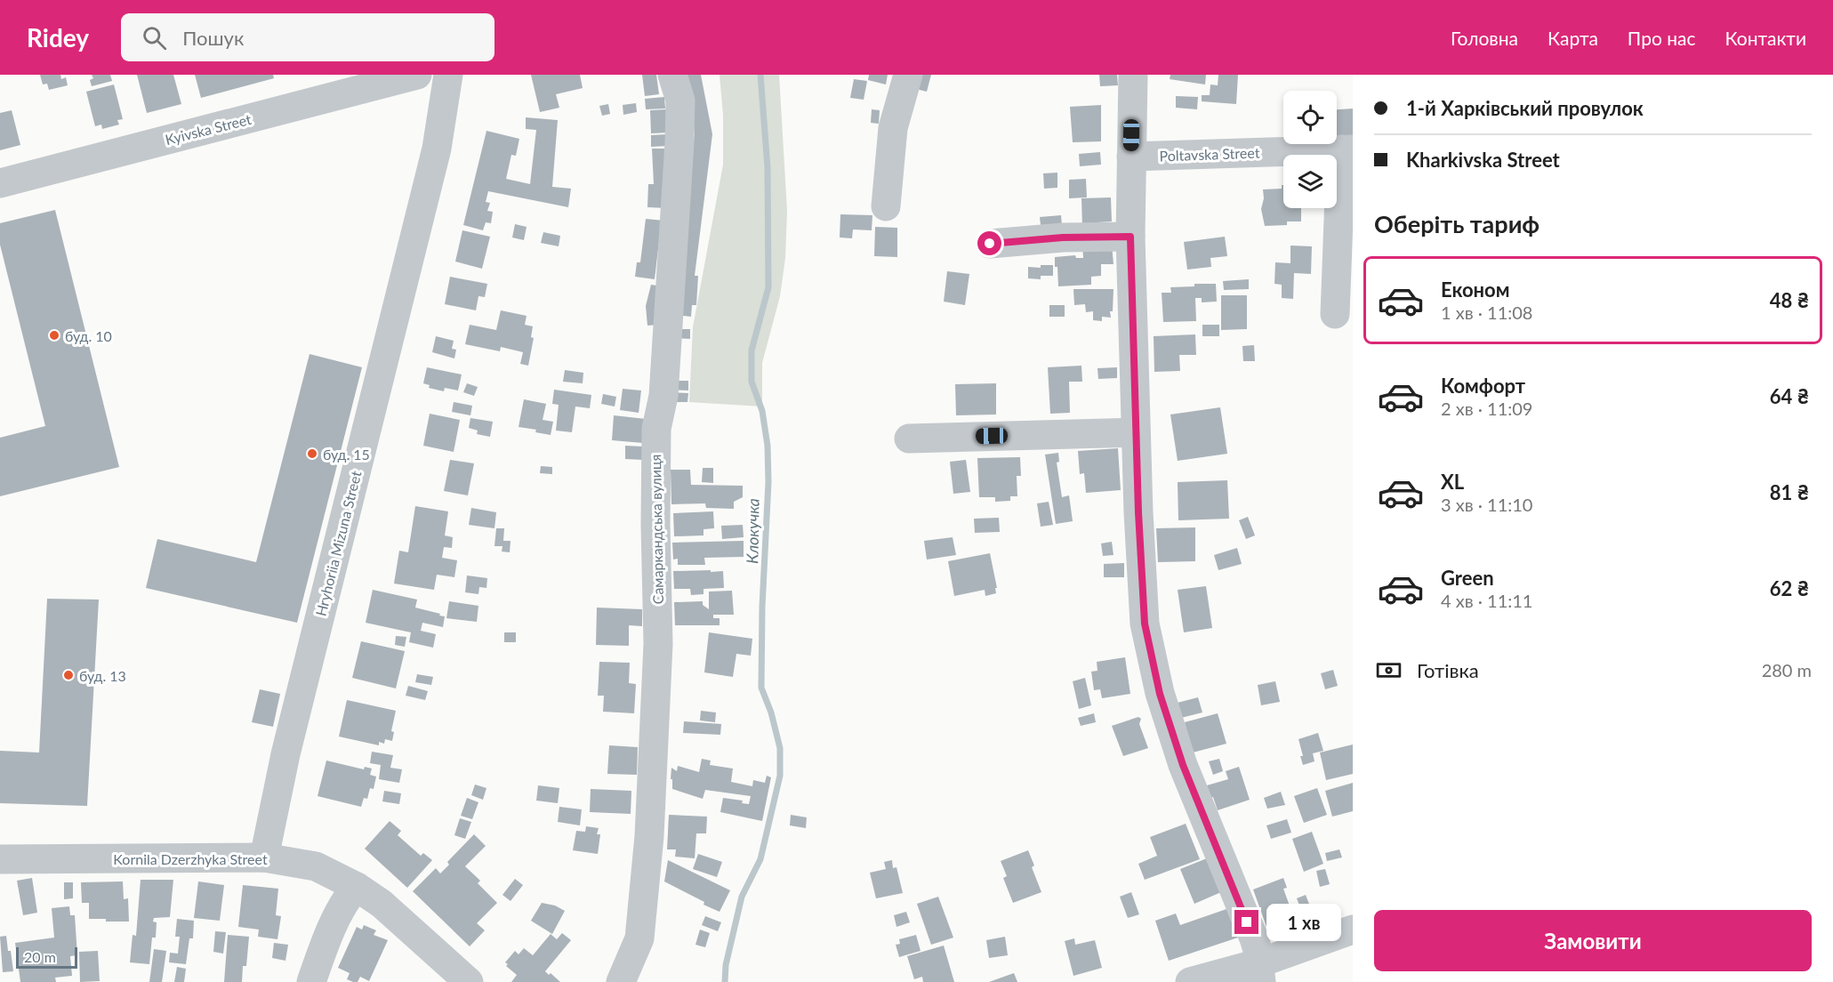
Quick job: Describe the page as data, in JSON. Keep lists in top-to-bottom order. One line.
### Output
{"streets":{"street":["Kyivska Street","Poltavska Street","Самаркандська вулиця","Hryhoriia Mizuna Street","Kornila Dzerzhyka Street"]},"crossings":[["Hryhoriia Mizuna Street","Kornila Dzerzhyka Street"]],"water":["Клокучка"],"places":["буд. 10","буд. 15","буд. 13"],"scale_bar":"20 m","page":{"header":"Ridey","search":"Пошук","nav":["Головна","Карта","Про нас","Контакти"],"banner":["1-й Харківський провулок","Kharkivska Street"],"heading":"Оберіть тариф","list":[{"name":"Економ","note":"1 хв · 11:08","value":"48 ₴"},{"name":"Комфорт","note":"2 хв · 11:09","value":"64 ₴"},{"name":"XL","note":"3 хв · 11:10","value":"81 ₴"},{"name":"Green","note":"4 хв · 11:11","value":"62 ₴"}],"pay":["Готівка","280 m"],"buttons":"Замовити","bubble":"1 хв","scale":"20 m"}}
